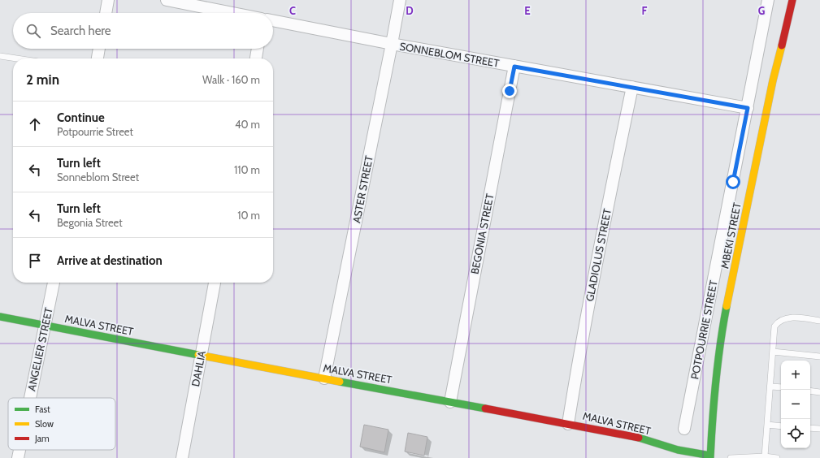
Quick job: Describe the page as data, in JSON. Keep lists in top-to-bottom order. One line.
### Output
{"streets":{"street":["SONNEBLOM STREET","ASTER STREET","BEGONIA STREET","MBEKI STREET","GLADIOLUS STREET","MALVA STREET","POTPOURRIE STREET","ANGELIER STREET","DAHLIA"]},"crossings":[["SONNEBLOM STREET","ASTER STREET"],["SONNEBLOM STREET","BEGONIA STREET"],["SONNEBLOM STREET","GLADIOLUS STREET"],["SONNEBLOM STREET","POTPOURRIE STREET"],["ASTER STREET","MALVA STREET"],["BEGONIA STREET","MALVA STREET"],["MBEKI STREET","MALVA STREET"],["GLADIOLUS STREET","MALVA STREET"],["MALVA STREET","ANGELIER STREET"],["MALVA STREET","DAHLIA"]],"legend":["Fast","Slow","Jam"],"page":{"search":"Search here","heading":["2 min","Walk · 160 m"],"list":[["Continue","Potpourrie Street","40 m"],["Turn left","Sonneblom Street","110 m"],["Turn left","Begonia Street","10 m"],"Arrive at destination"],"map_buttons":["+","−"]},"grid":{"columns":["C","D","E","F","G"]}}
